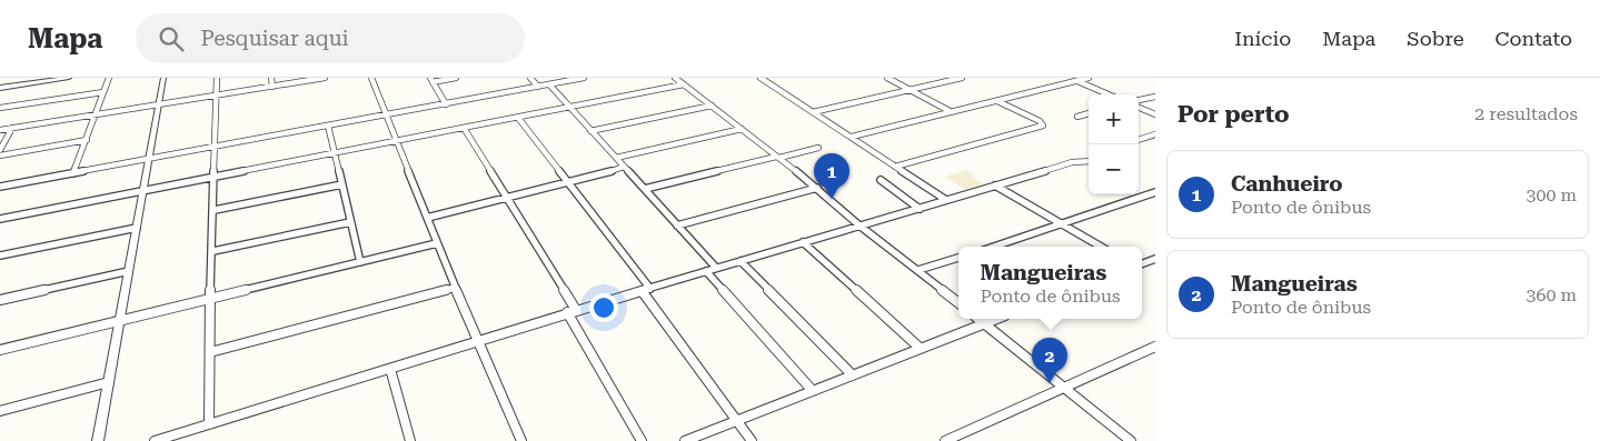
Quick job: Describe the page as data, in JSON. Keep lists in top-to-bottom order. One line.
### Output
{"page":{"header":"Mapa","search":"Pesquisar aqui","nav":["Início","Mapa","Sobre","Contato"],"heading":["Por perto","2 resultados"],"map_buttons":["+","−"],"list":[{"mark":"1","name":"Canhueiro","note":"Ponto de ônibus","value":"300 m"},{"mark":"2","name":"Mangueiras","note":"Ponto de ônibus","value":"360 m"}],"pins":["1","2"],"popup":["Mangueiras","Ponto de ônibus"]}}
